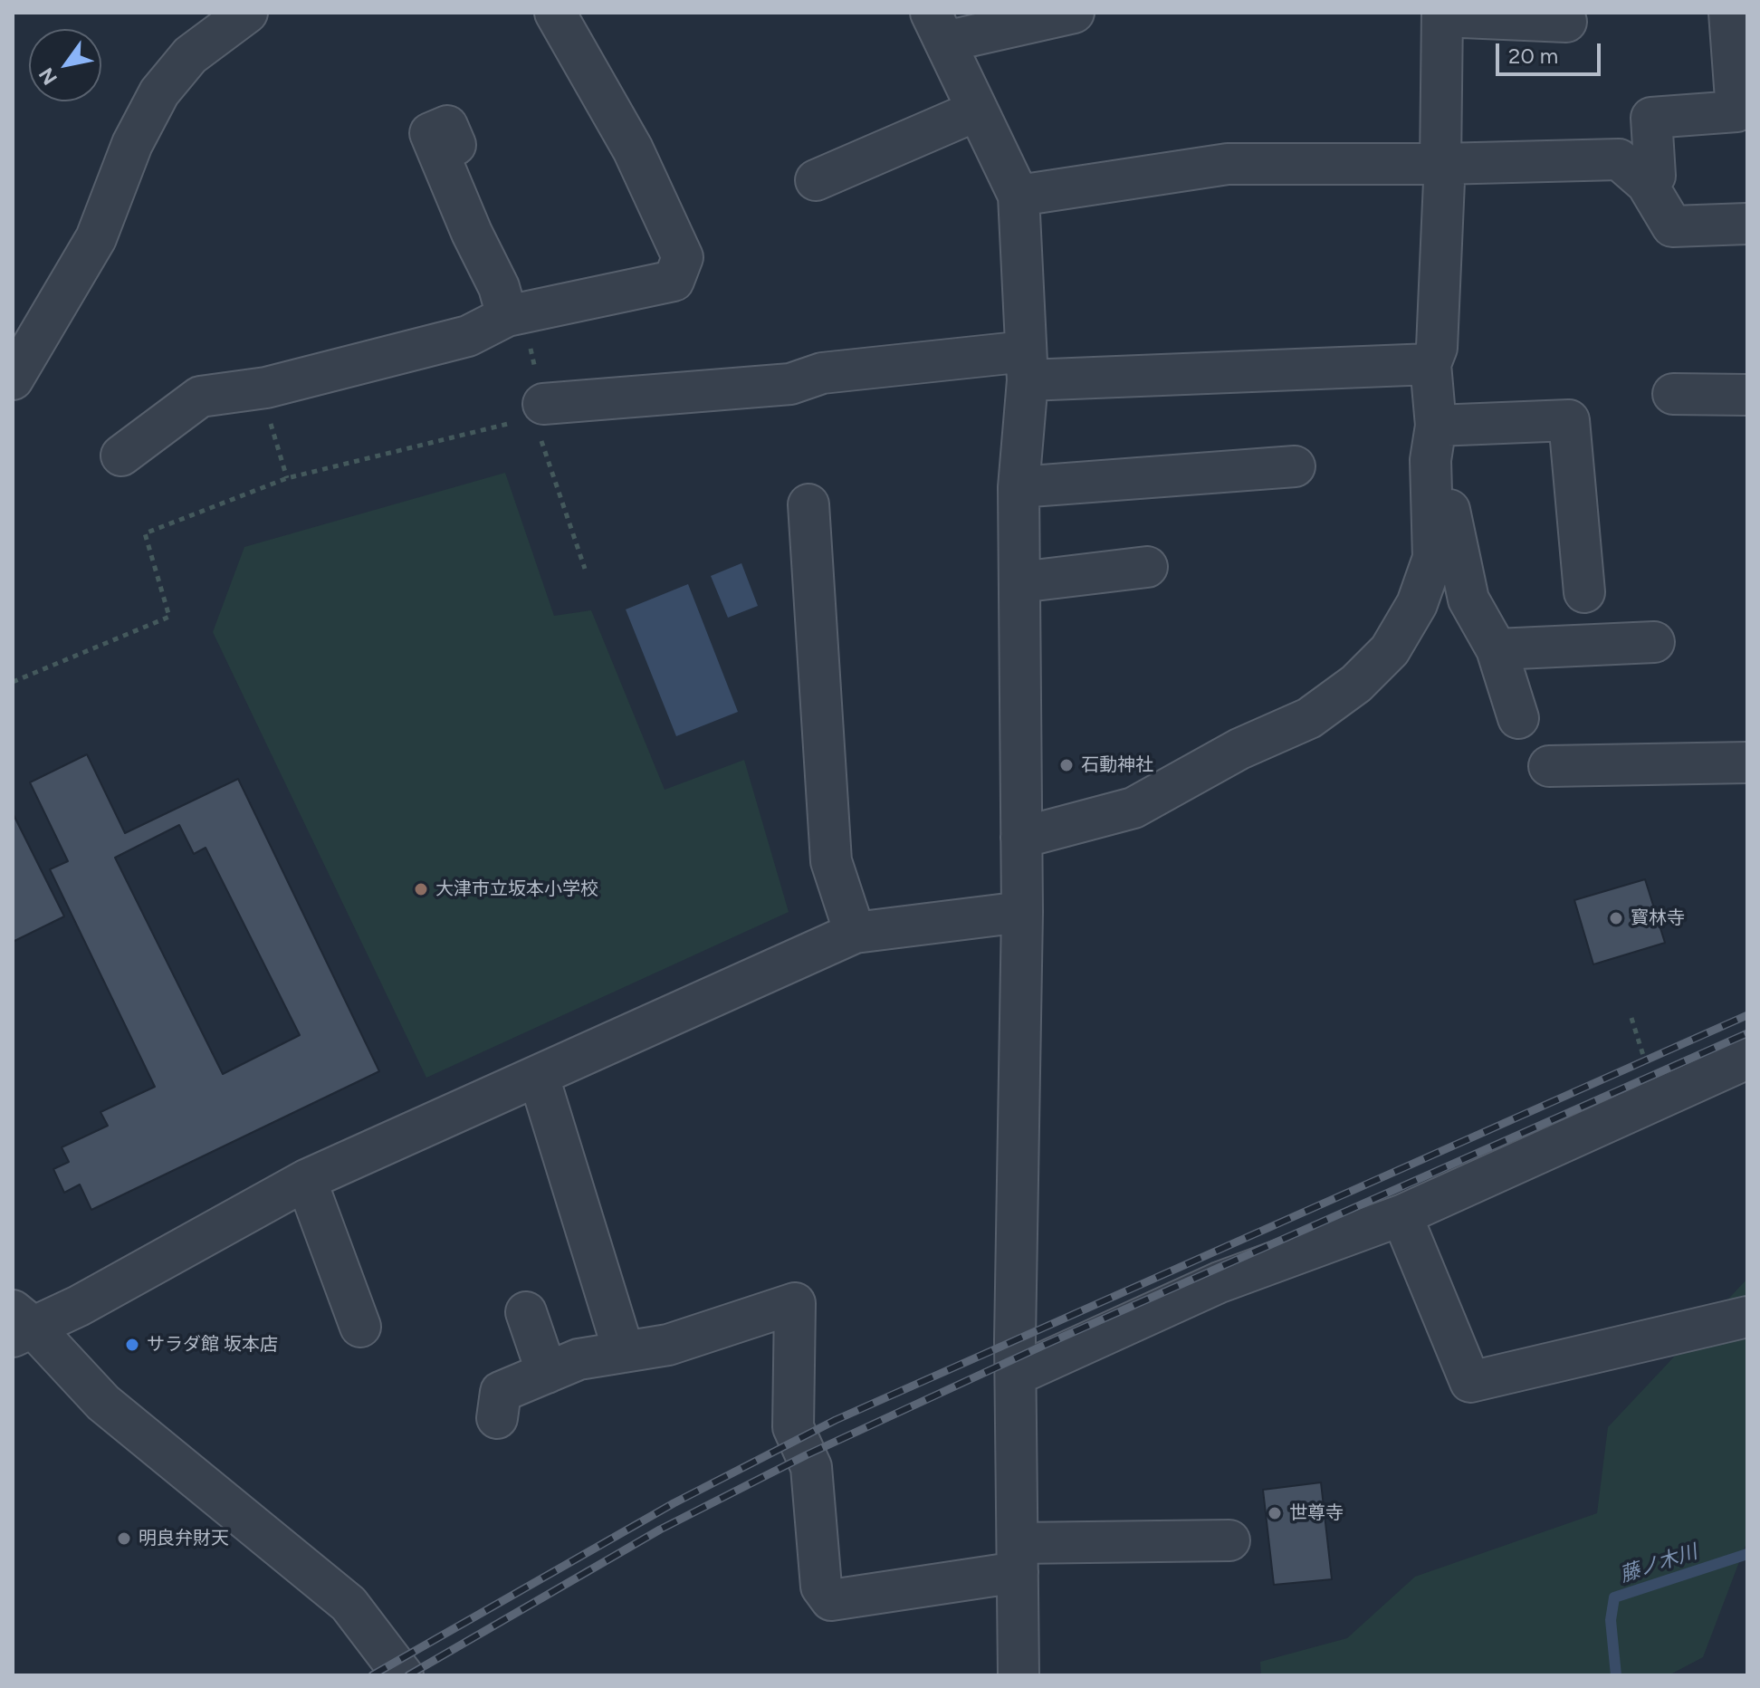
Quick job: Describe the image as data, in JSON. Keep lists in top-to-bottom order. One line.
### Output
{"water":["藤ノ木川"],"places":["石動神社","大津市立坂本小学校","寳林寺","サラダ館 坂本店","世尊寺","明良弁財天"],"scale_bar":"20 m","north":"bottom left"}
